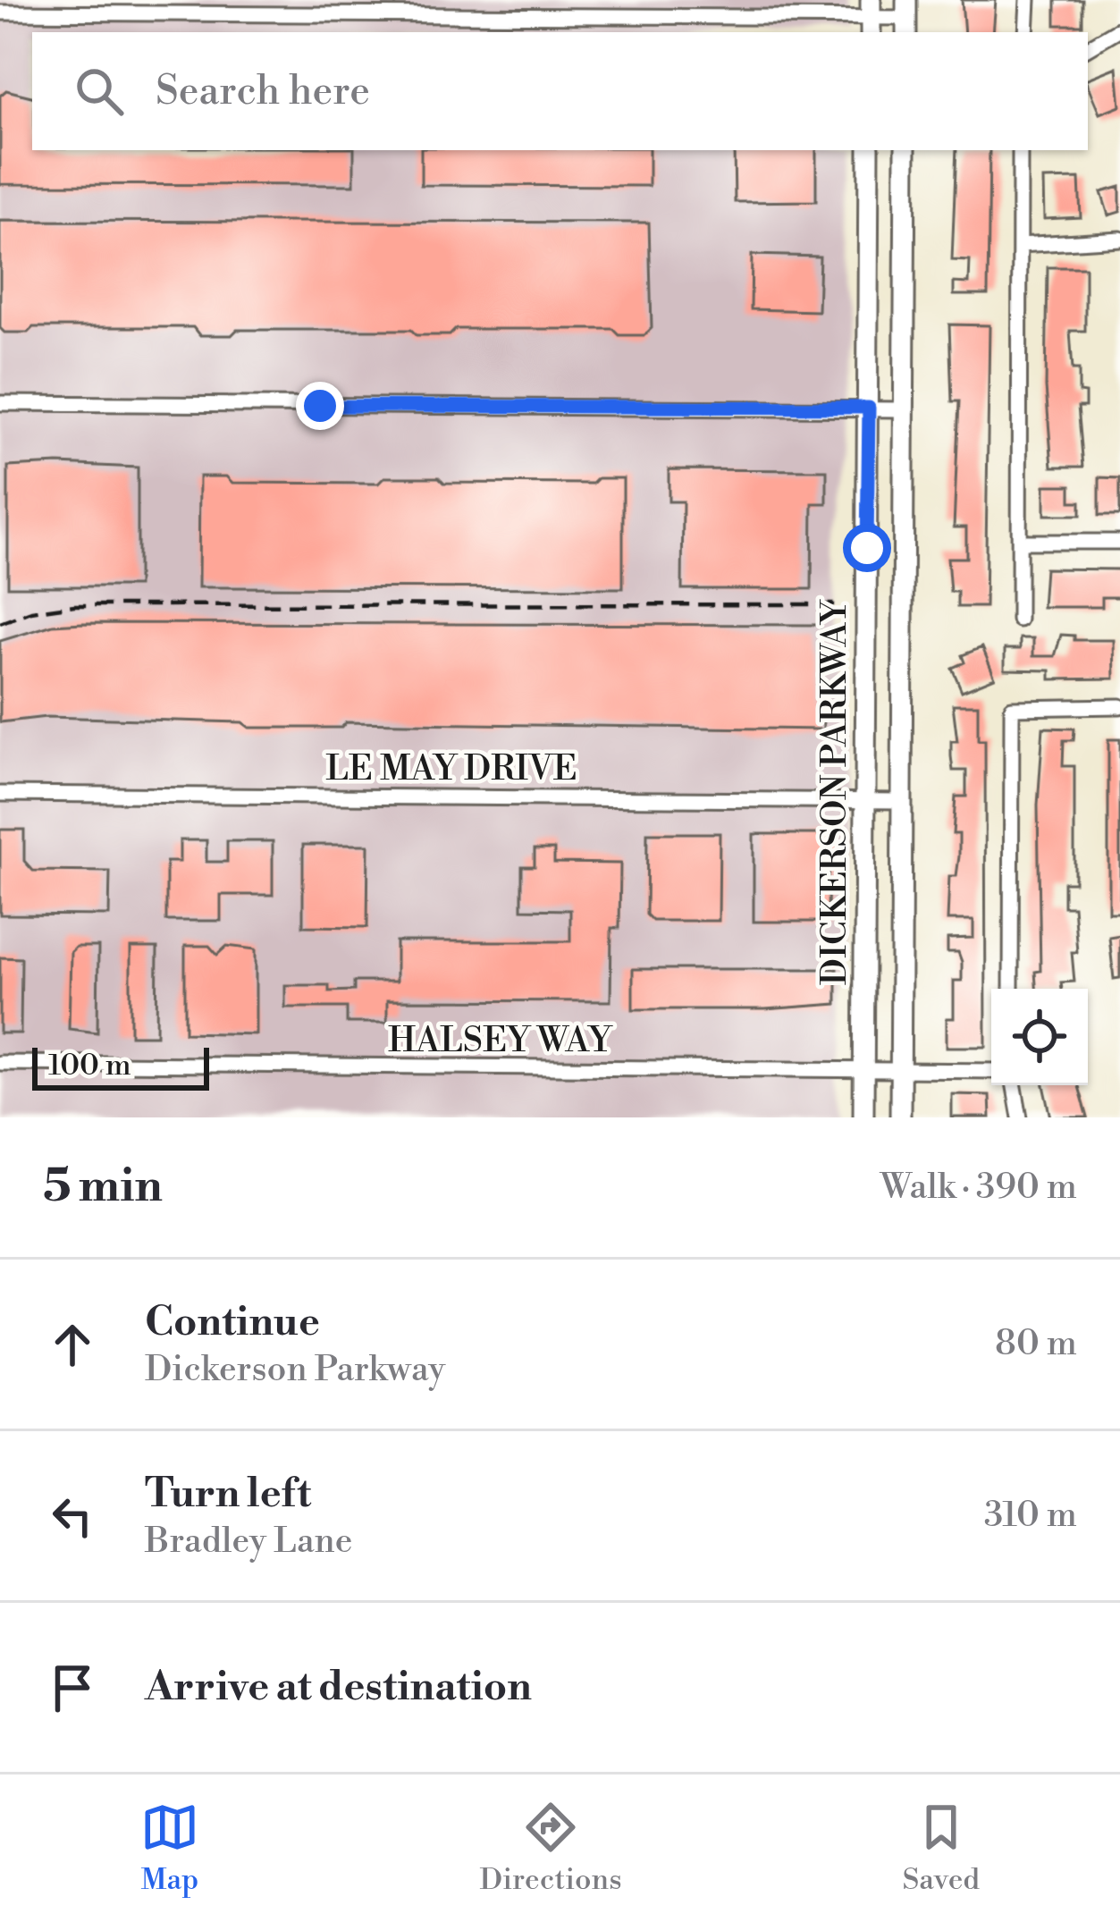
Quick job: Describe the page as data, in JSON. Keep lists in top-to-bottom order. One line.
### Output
{"streets":{"main road":["DICKERSON PARKWAY"],"street":["LE MAY DRIVE","HALSEY WAY"]},"crossings":[["LE MAY DRIVE","DICKERSON PARKWAY"],["DICKERSON PARKWAY","HALSEY WAY"]],"scale_bar":"100 m","page":{"search":"Search here","scale":"100 m","heading":["5 min","Walk · 390 m"],"list":[["Continue","Dickerson Parkway","80 m"],["Turn left","Bradley Lane","310 m"],"Arrive at destination"],"nav":["Map","Directions","Saved"]}}
